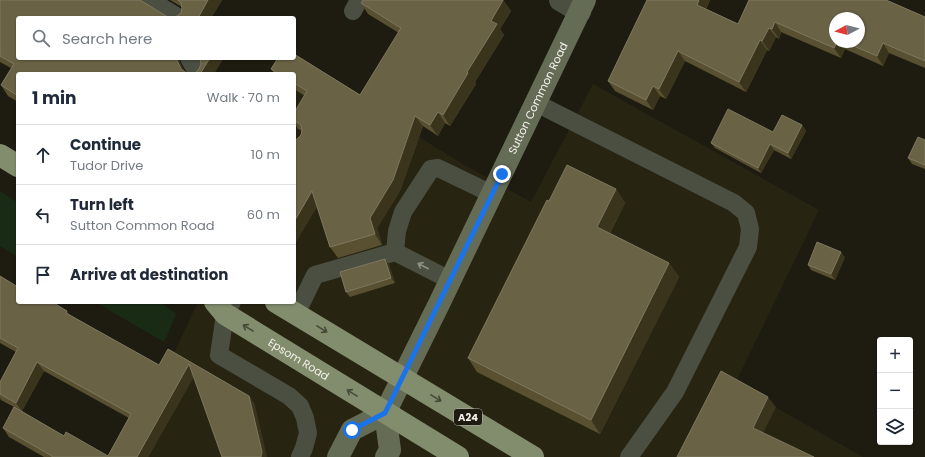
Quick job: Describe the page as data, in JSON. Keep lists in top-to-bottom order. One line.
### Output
{"streets":{"highway":["Epsom Road","A24"],"main road":["Sutton Common Road"]},"crossings":[["Sutton Common Road","Epsom Road"],["Sutton Common Road","A24"]],"north":"left","page":{"search":"Search here","heading":["1 min","Walk · 70 m"],"list":[["Continue","Tudor Drive","10 m"],["Turn left","Sutton Common Road","60 m"],"Arrive at destination"],"map_buttons":["+","−"]}}
